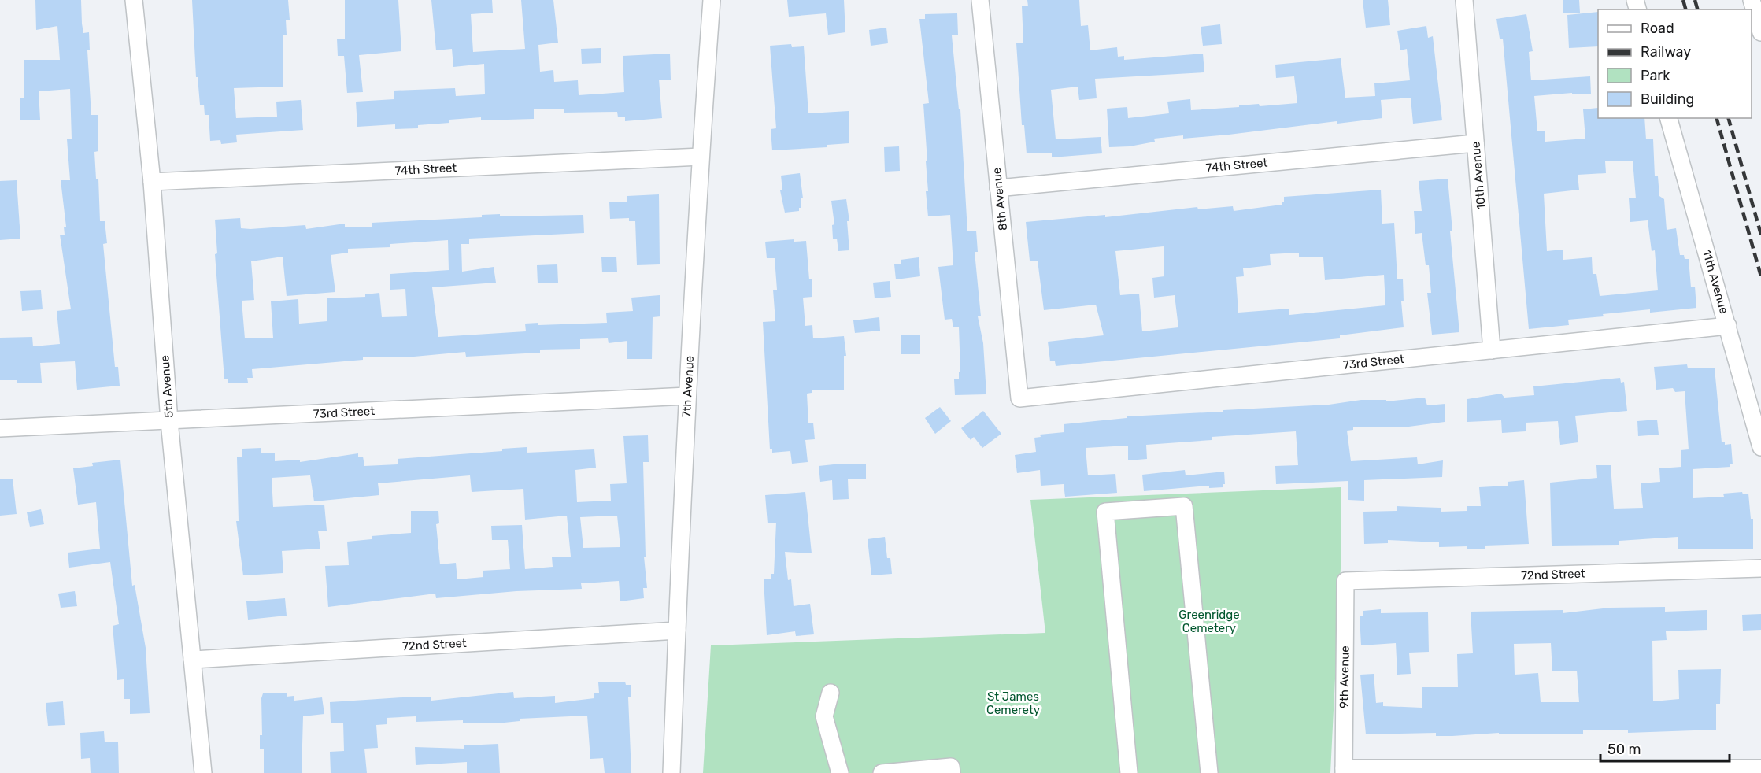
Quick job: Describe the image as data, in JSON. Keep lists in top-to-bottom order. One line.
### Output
{"streets":{"street":["74th Street","10th Avenue","8th Avenue","11th Avenue","73rd Street","5th Avenue","7th Avenue","72nd Street","9th Avenue"]},"crossings":[["74th Street","10th Avenue"],["74th Street","8th Avenue"],["74th Street","5th Avenue"],["74th Street","7th Avenue"],["10th Avenue","73rd Street"],["8th Avenue","73rd Street"],["11th Avenue","73rd Street"],["73rd Street","5th Avenue"],["73rd Street","7th Avenue"],["5th Avenue","72nd Street"],["7th Avenue","72nd Street"],["72nd Street","9th Avenue"]],"parks":["Greenridge Cemetery","St James Cemerety"],"legend":["Road","Railway","Park","Building"],"scale_bar":"50 m"}
